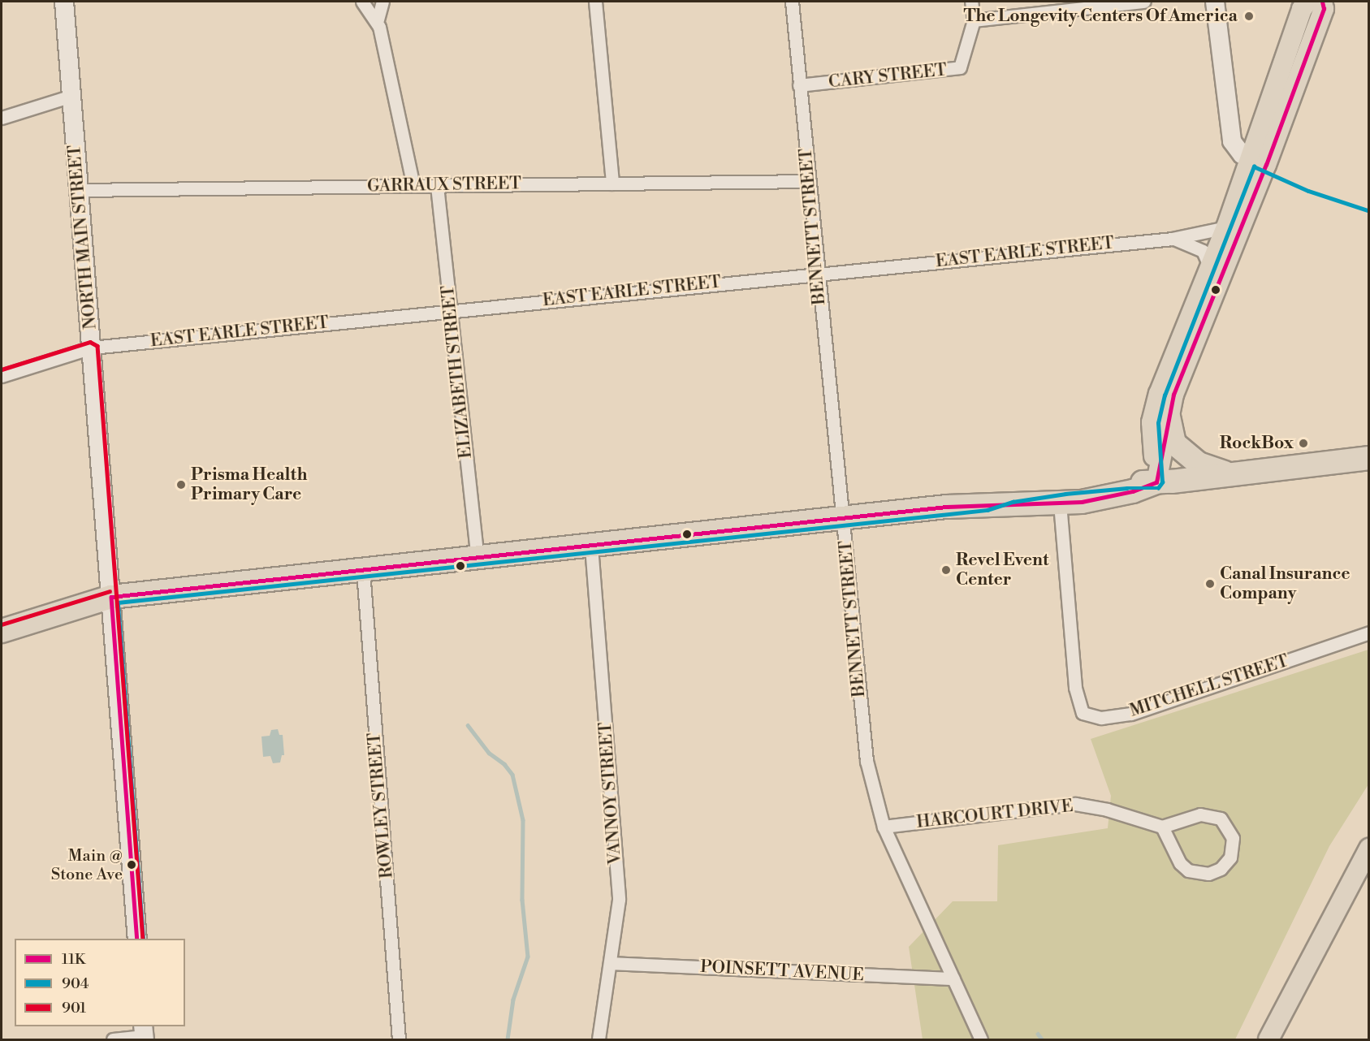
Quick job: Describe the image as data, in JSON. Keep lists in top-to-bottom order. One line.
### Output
{"streets":{"street":["CARY STREET","GARRAUX STREET","BENNETT STREET","NORTH MAIN STREET","EAST EARLE STREET","ELIZABETH STREET","MITCHELL STREET","VANNOY STREET","ROWLEY STREET","HARCOURT DRIVE","POINSETT AVENUE"]},"crossings":[["CARY STREET","BENNETT STREET"],["GARRAUX STREET","BENNETT STREET"],["GARRAUX STREET","NORTH MAIN STREET"],["GARRAUX STREET","ELIZABETH STREET"],["BENNETT STREET","EAST EARLE STREET"],["BENNETT STREET","HARCOURT DRIVE"],["BENNETT STREET","POINSETT AVENUE"],["NORTH MAIN STREET","EAST EARLE STREET"],["EAST EARLE STREET","ELIZABETH STREET"],["VANNOY STREET","POINSETT AVENUE"]],"places":["The Longevity Centers Of America","RockBox","Prisma Health Primary Care","Revel Event Center","Canal Insurance Company","Main @ Stone Ave"],"lines":["transit line 11K","transit line 904","transit line 901"],"legend":["11K","904","901"]}
